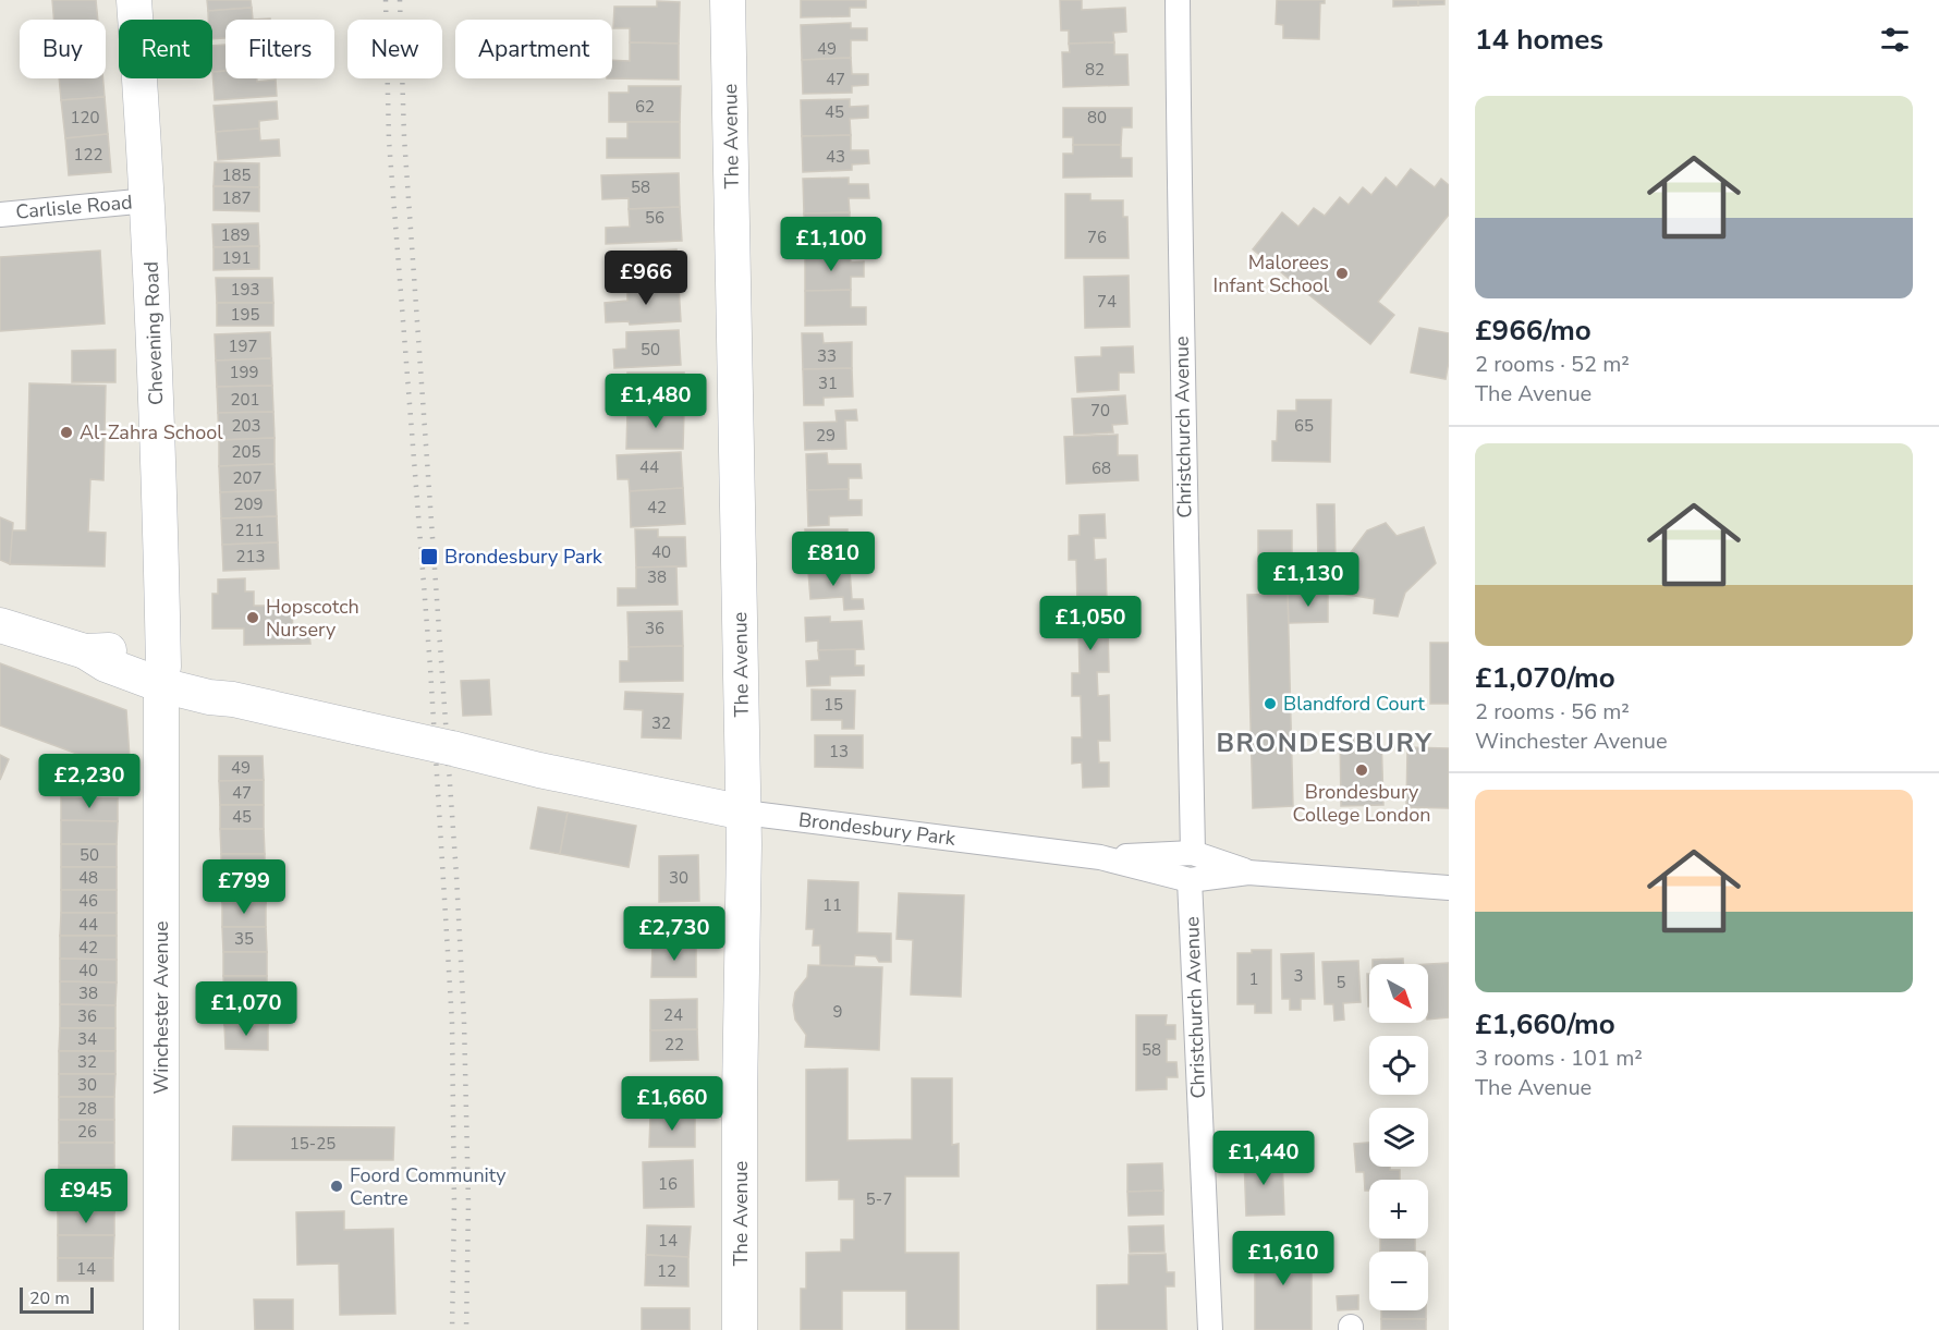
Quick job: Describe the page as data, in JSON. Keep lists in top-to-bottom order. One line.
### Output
{"streets":{"street":["The Avenue","Carlisle Road","Chevening Road","Christchurch Avenue","Brondesbury Park","Winchester Avenue"]},"crossings":[["The Avenue","Brondesbury Park"],["Carlisle Road","Chevening Road"],["Chevening Road","Brondesbury Park"],["Chevening Road","Winchester Avenue"],["Christchurch Avenue","Brondesbury Park"],["Brondesbury Park","Winchester Avenue"]],"districts":["BRONDESBURY"],"places":{"other":["Malorees Infant School","Al-Zahra School","Hopscotch Nursery","Blandford Court","Brondesbury College London","Foord Community Centre"],"transit":["Brondesbury Park"]},"house_numbers":["49","82","47","62","45","120","80","122","43","185","58","187","56","189","76","191","193","74","195","197","50","33","199","31","201","70","203","65","29","205","44","68","207","209","42","211","40","213","38","36","15","32","13","49","47","45","50","48","30","46","11","44","35","42","40","3","1","5","38","9","24","36","34","22","58","32","30","28","26","15-25","16","5-7","14","14","12"],"scale_bar":"20 m","north":"bottom right","page":{"heading":"14 homes","chip":["Buy","Rent","Filters","New","Apartment"],"list":[{"name":"£966/mo","note":"2 rooms · 52 m² · The Avenue"},{"name":"£1,070/mo","note":"2 rooms · 56 m² · Winchester Avenue"},{"name":"£1,660/mo","note":"3 rooms · 101 m² · The Avenue"}],"price":["£1,100","£966","£1,480","£810","£1,130","£1,050","£2,230","£799","£2,730","£1,070","£1,660","£1,440","£945","£1,610"],"map_buttons":["+","−"],"scale":"20 m"}}
